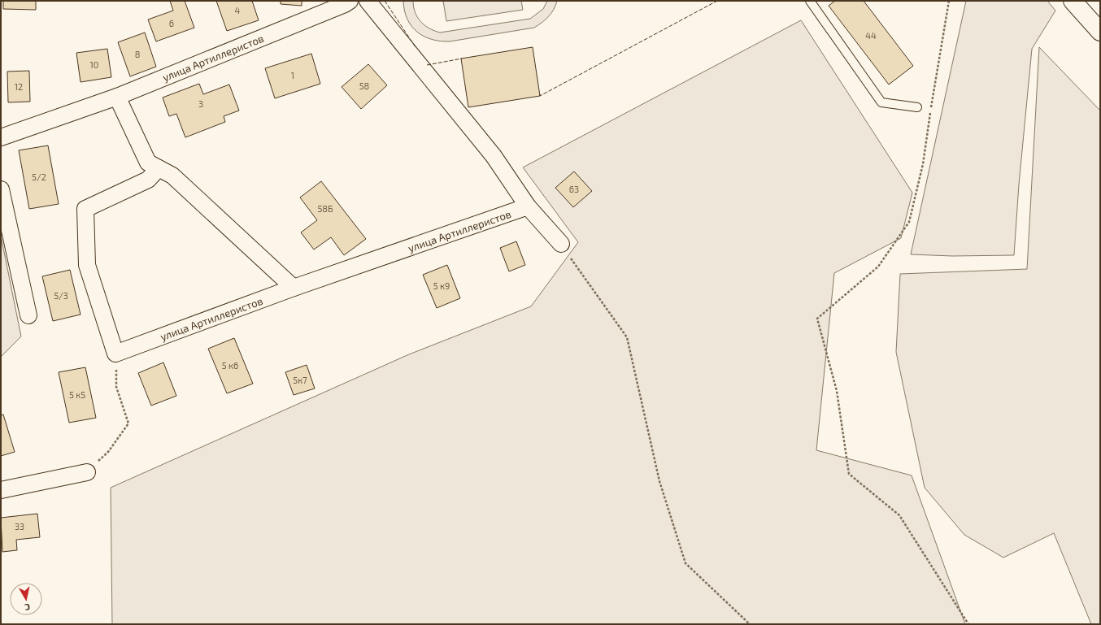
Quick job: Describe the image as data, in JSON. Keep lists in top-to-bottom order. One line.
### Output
{"streets":{"street":["улица Артиллеристов"]},"house_numbers":["4","6","44","8","10","1","58","12","3","5/2","63","58Б","5 к9","5/3","5 к6","5к7","5 к5","33"],"north":"bottom"}
